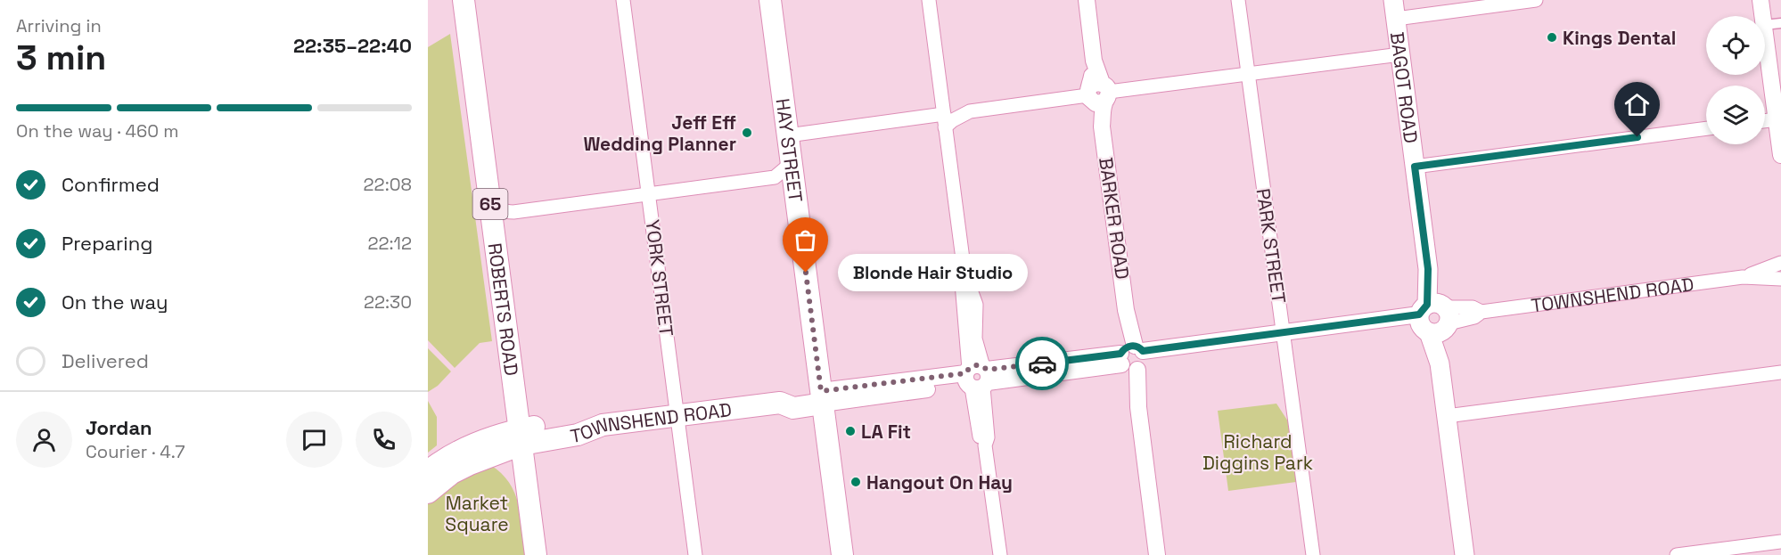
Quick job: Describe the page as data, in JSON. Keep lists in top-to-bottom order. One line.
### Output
{"streets":{"main road":["BAGOT ROAD","HAY STREET","65","TOWNSHEND ROAD","ROBERTS ROAD"],"street":["BARKER ROAD","PARK STREET","YORK STREET"]},"crossings":[["BAGOT ROAD","TOWNSHEND ROAD"],["HAY STREET","TOWNSHEND ROAD"],["BARKER ROAD","TOWNSHEND ROAD"],["PARK STREET","TOWNSHEND ROAD"],["YORK STREET","TOWNSHEND ROAD"],["TOWNSHEND ROAD","ROBERTS ROAD"]],"parks":["Richard Diggins Park","Market Square"],"places":["Kings Dental","Jeff Eff Wedding Planner","Blonde Hair Studio","LA Fit","Hangout On Hay"],"page":{"heading":["3 min","Arriving in","22:35–22:40"],"panel":["Jordan","Courier · 4.7"],"bar":"On the way · 460 m","list":[["Confirmed","22:08"],["Preparing","22:12"],["On the way","22:30"],"Delivered"],"bubble":"Blonde Hair Studio"}}
